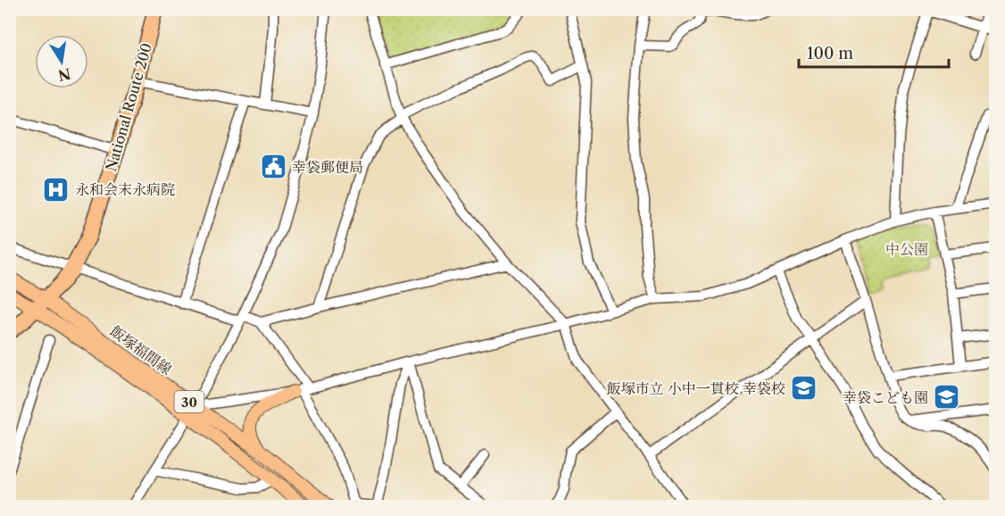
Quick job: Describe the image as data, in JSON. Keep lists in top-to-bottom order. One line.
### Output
{"streets":{"highway":["National Route 200"],"main road":["飯塚福間線","30"]},"crossings":[["National Route 200","飯塚福間線"]],"parks":["中公園"],"places":{"public building":["幸袋郵便局"],"hospital":["永和会末永病院"],"school or university":["飯塚市立 小中一貫校 幸袋校","幸袋こども園"]},"scale_bar":"100 m","north":"bottom"}
